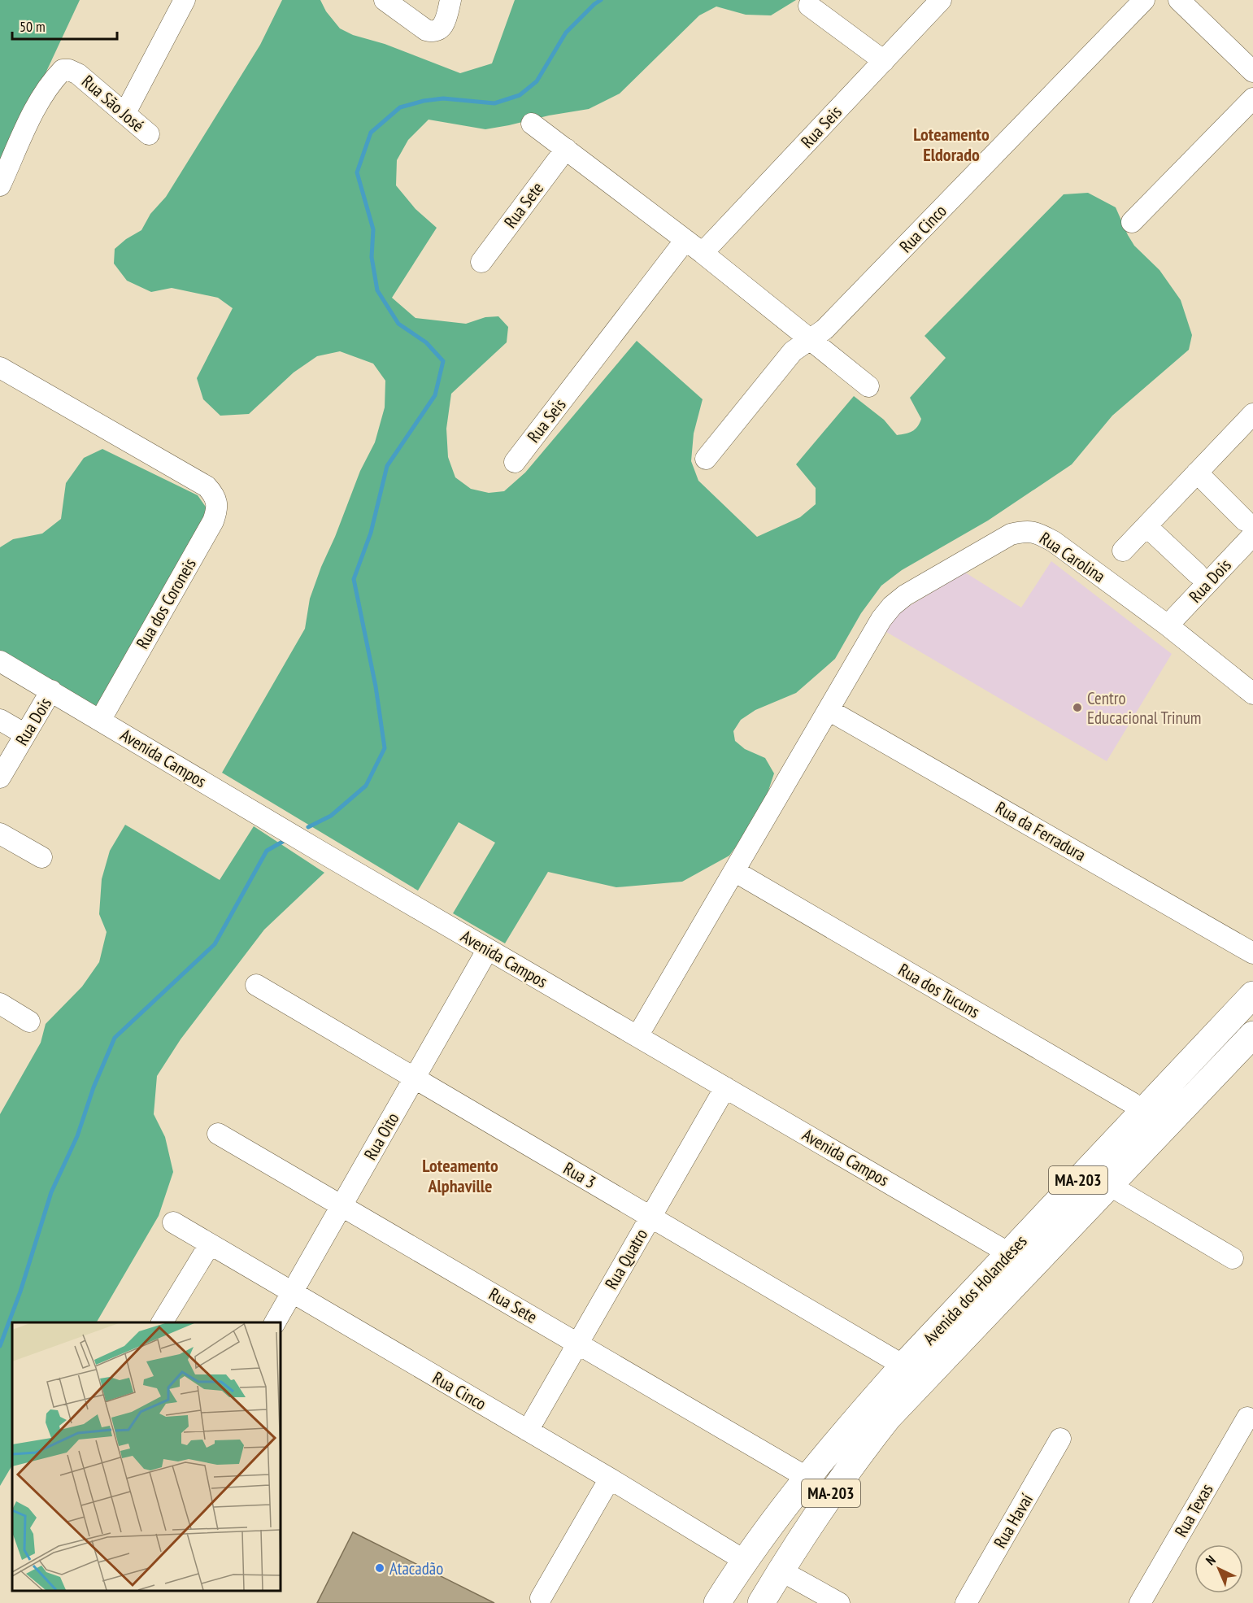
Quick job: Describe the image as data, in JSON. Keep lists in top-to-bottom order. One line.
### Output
{"streets":{"main road":["MA-203","Avenida dos Holandeses"],"street":["Rua São José","Rua Seis","Rua Sete","Rua Cinco","Rua Carolina","Rua Dois","Rua dos Coroneis","Avenida Campos","Rua da Ferradura","Rua dos Tucuns","Rua Oito","Rua 3","Rua Quatro","Rua Texas","Rua Havaí"]},"crossings":[["Rua Sete","Rua Oito"],["Rua Sete","Rua Quatro"],["Rua Sete","Avenida dos Holandeses"],["Rua Cinco","Rua Oito"],["Rua Cinco","Rua Quatro"],["Rua Cinco","Avenida dos Holandeses"],["Rua Carolina","Rua Dois"],["Rua Carolina","Avenida Campos"],["Rua Carolina","Rua da Ferradura"],["Rua Carolina","Rua dos Tucuns"],["Rua Dois","Avenida Campos"],["Rua dos Coroneis","Avenida Campos"],["Avenida Campos","Rua Oito"],["Avenida Campos","Rua Quatro"],["Avenida Campos","Avenida dos Holandeses"],["Rua dos Tucuns","Avenida dos Holandeses"],["Rua Oito","Rua 3"],["Rua 3","Rua Quatro"],["Rua 3","Avenida dos Holandeses"]],"districts":["Loteamento Eldorado","Loteamento Alphaville"],"places":["Centro Educacional Trinum","Atacadão"],"scale_bar":"50 m","north":"top left"}
